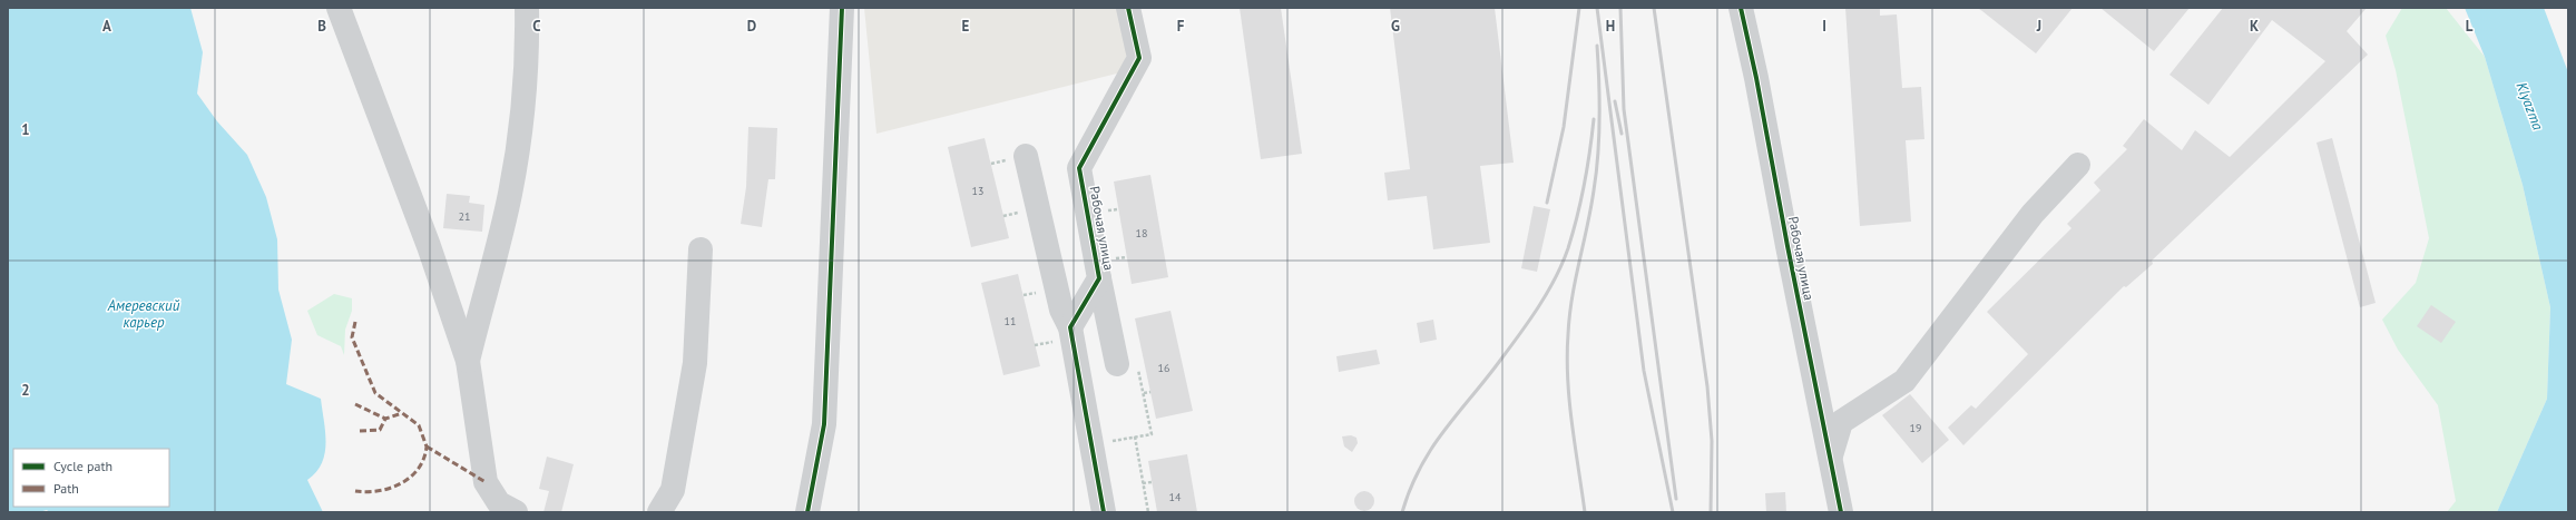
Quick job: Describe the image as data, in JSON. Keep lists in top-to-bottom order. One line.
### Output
{"streets":{"street":["Рабочая улица"]},"water":["Klyazma","Амеревский карьер"],"house_numbers":["13","21","18","11","16","19","14"],"legend":["Cycle path","Path"],"grid":{"columns":["A","B","C","D","E","F","G","H","I","J","K","L"],"rows":["1","2"]}}
